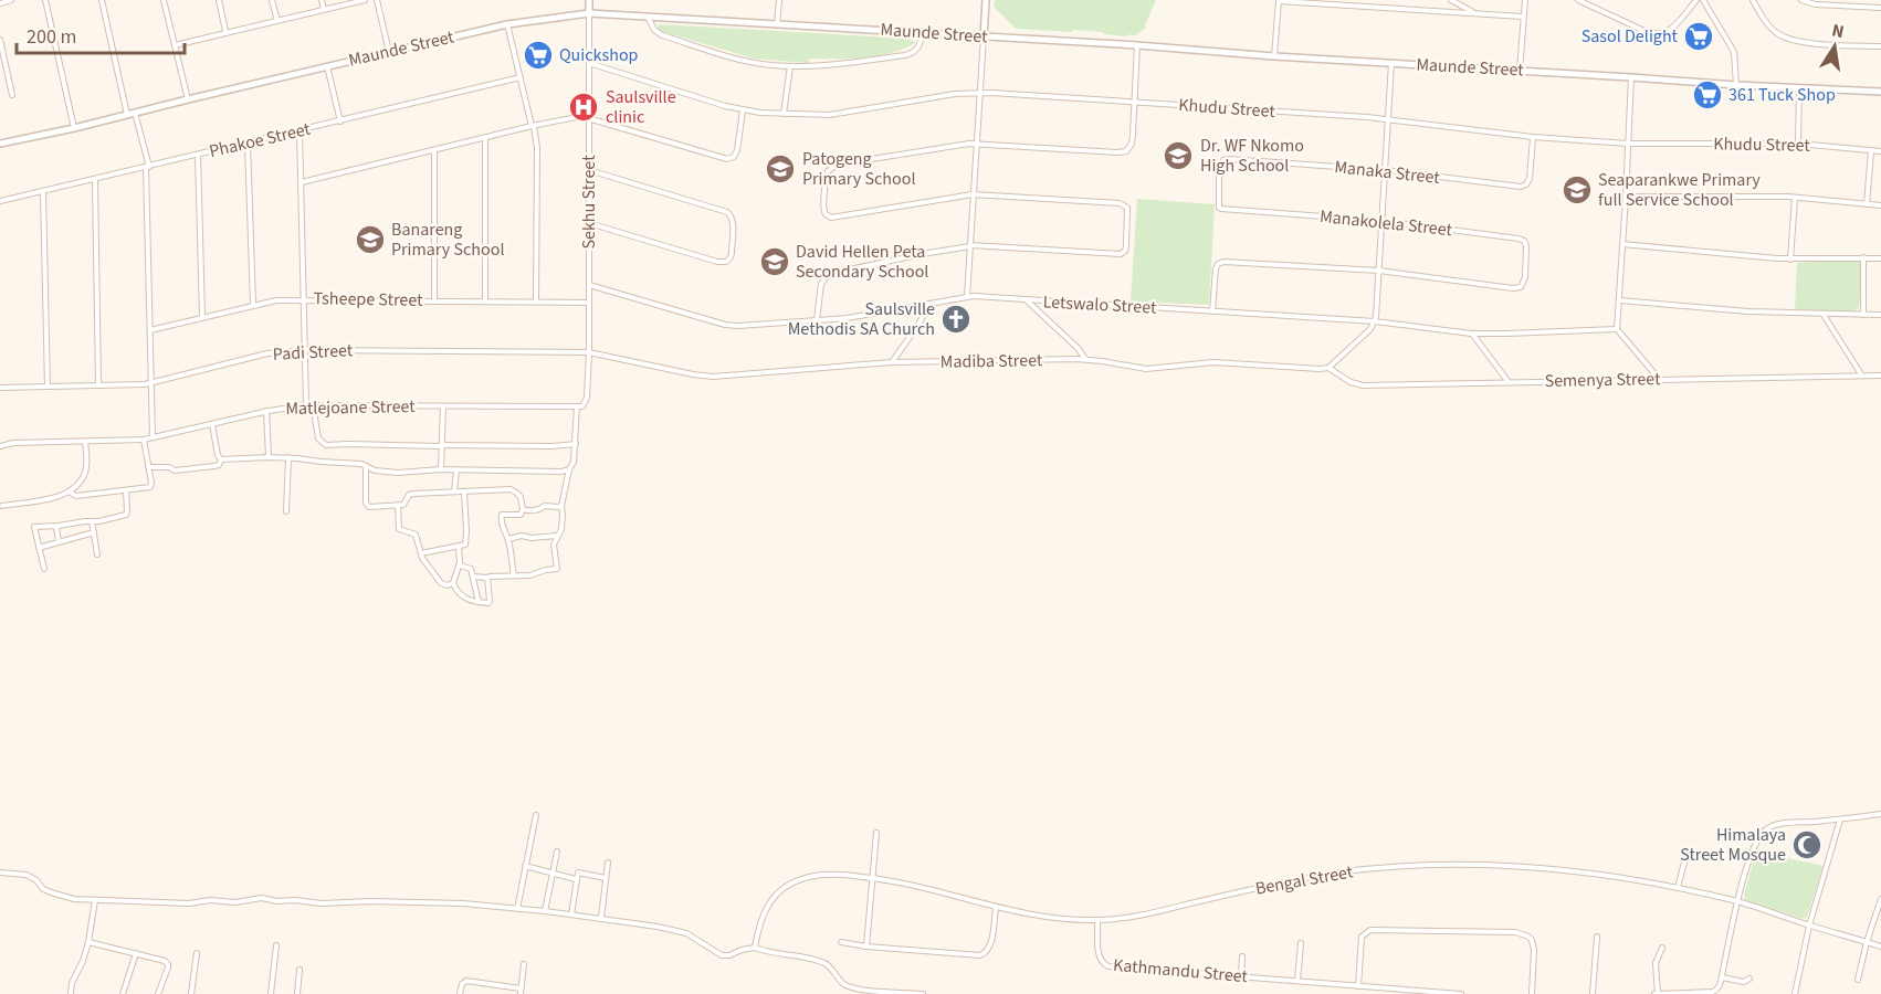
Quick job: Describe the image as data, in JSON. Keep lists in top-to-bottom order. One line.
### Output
{"streets":{"street":["Maunde Street","Khudu Street","Phakoe Street","Manaka Street","Sekhu Street","Manakolela Street","Tsheepe Street","Letswalo Street","Padi Street","Madiba Street","Semenya Street","Matlejoane Street","Bengal Street","Kathmandu Street"]},"crossings":[["Maunde Street","Sekhu Street"],["Khudu Street","Manaka Street"],["Khudu Street","Sekhu Street"],["Manaka Street","Manakolela Street"],["Sekhu Street","Tsheepe Street"],["Sekhu Street","Letswalo Street"],["Sekhu Street","Padi Street"],["Sekhu Street","Madiba Street"],["Sekhu Street","Matlejoane Street"],["Padi Street","Madiba Street"],["Madiba Street","Semenya Street"],["Bengal Street","Kathmandu Street"]],"places":{"supermarket":["Sasol Delight","Quickshop","361 Tuck Shop"],"hospital":["Saulsville clinic"],"school or university":["Dr. WF Nkomo High School","Patogeng Primary School","Seaparankwe Primary full Service School","Banareng Primary School","David Hellen Peta Secondary School"],"church":["Saulsville Methodis SA Church"],"mosque":["Himalaya Street Mosque"]},"scale_bar":"200 m","north":"top"}
